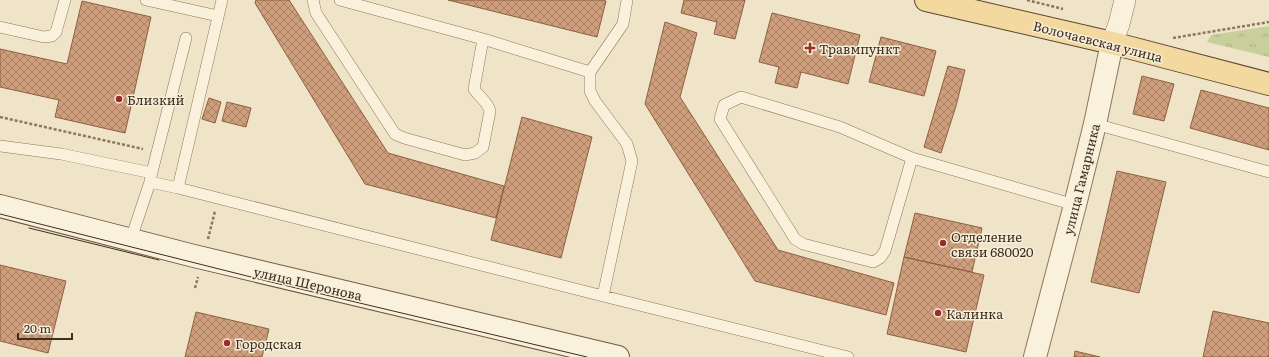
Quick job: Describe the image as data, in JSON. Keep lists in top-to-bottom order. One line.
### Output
{"streets":{"main road":["Волочаевская улица","улица Гамарника","улица Шеронова"]},"crossings":[["Волочаевская улица","улица Гамарника"]],"places":{"health":["Травмпункт"],"other":["Близкий","Отделение связи 680020","Калинка","Городская"]},"scale_bar":"20 m"}
